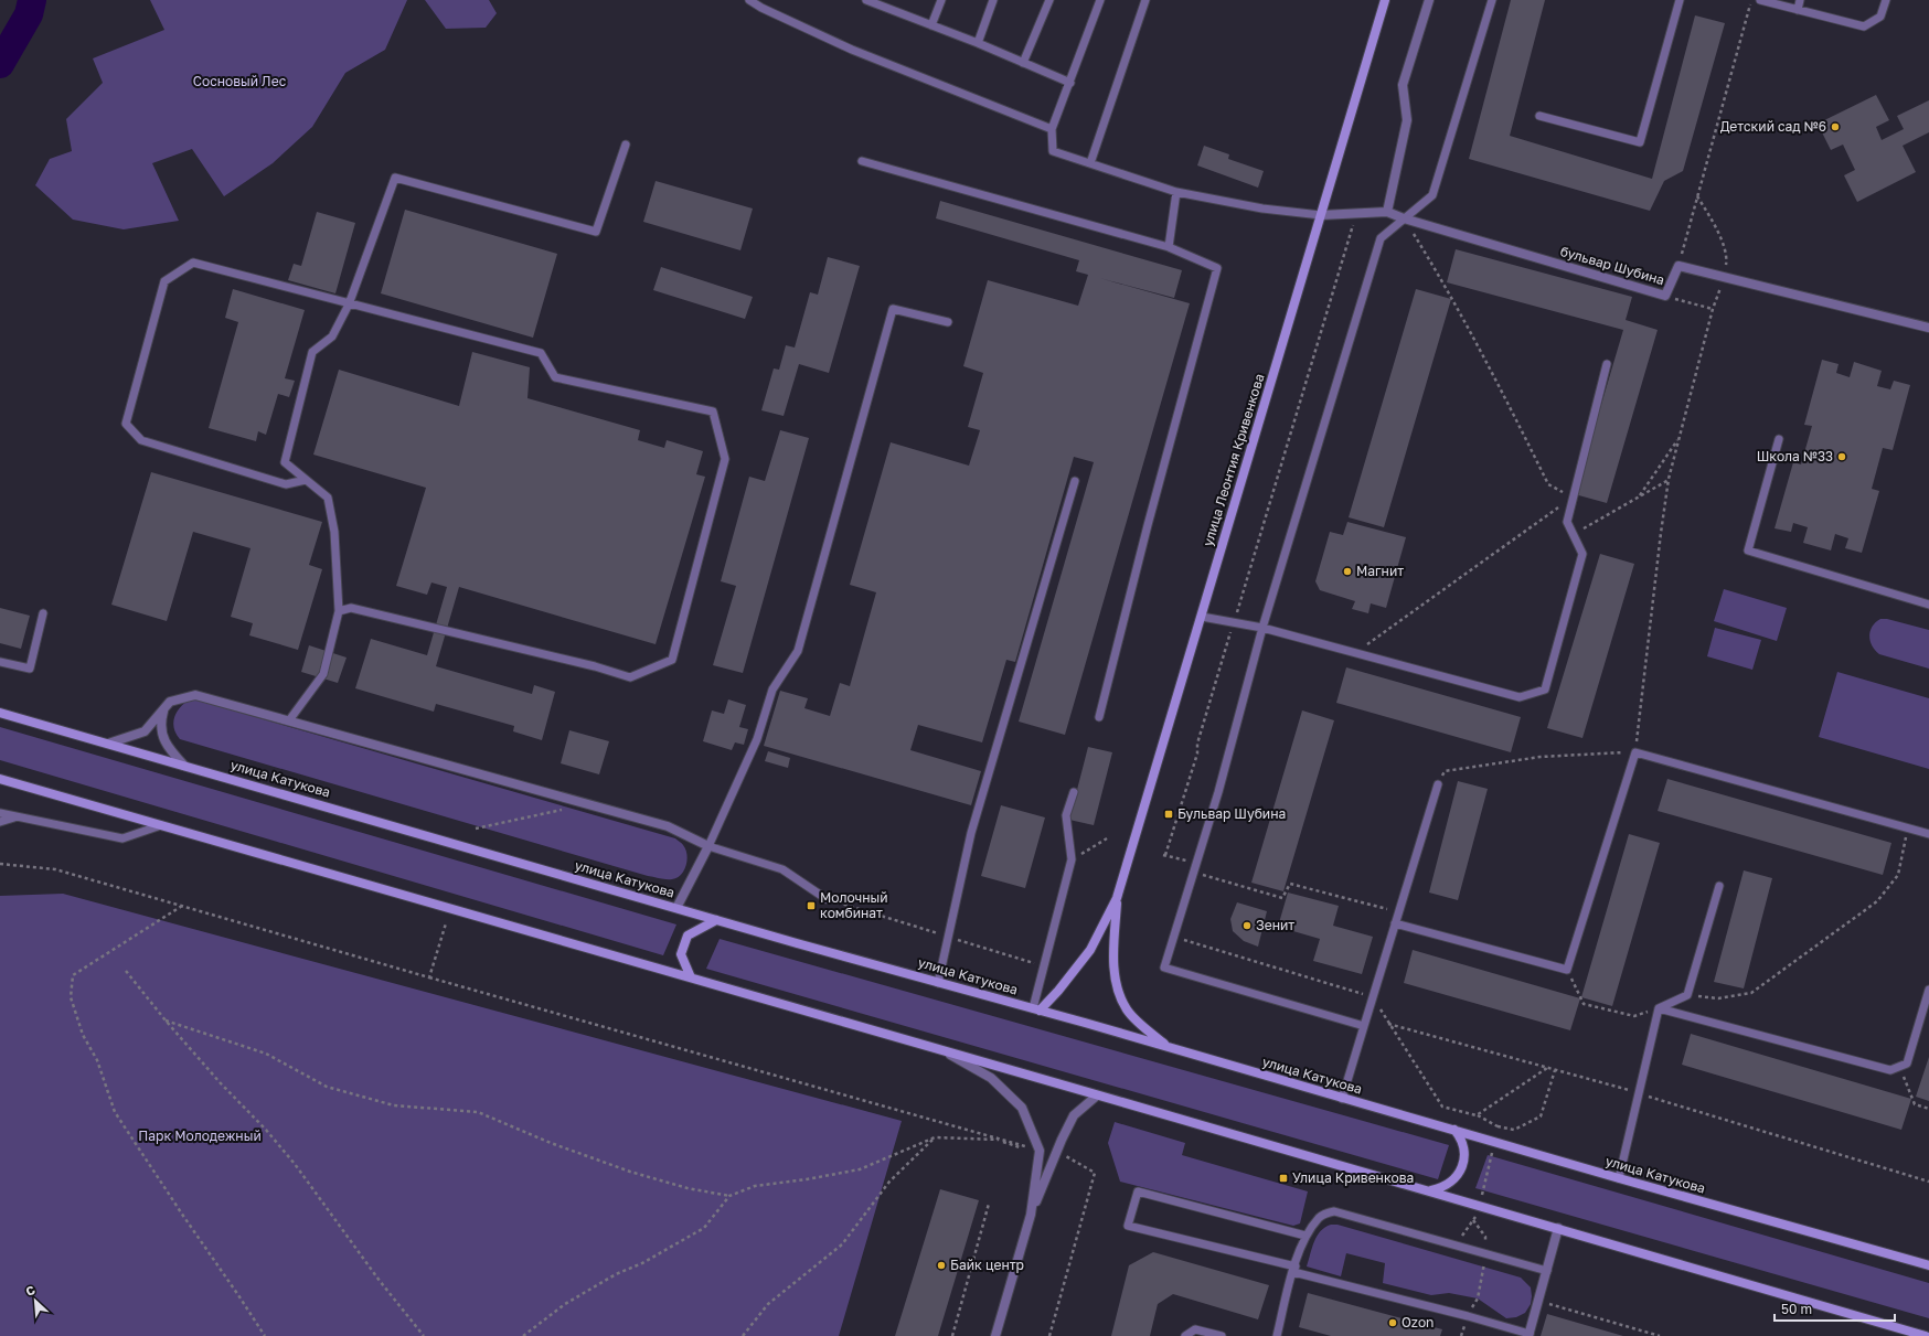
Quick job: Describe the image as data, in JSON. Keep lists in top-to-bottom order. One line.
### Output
{"streets":{"main road":["улица Леонтия Кривенкова","улица Катукова"],"street":["бульвар Шубина"]},"crossings":[["бульвар Шубина","улица Леонтия Кривенкова"]],"parks":["Сосновый Лес","Парк Молодежный"],"places":{"other":["Детский сад №6","Школа №33","Магнит","Зенит","Байк центр","Ozon"],"transit":["Бульвар Шубина","Молочный комбинат","Улица Кривенкова"]},"scale_bar":"50 m","north":"top left"}
